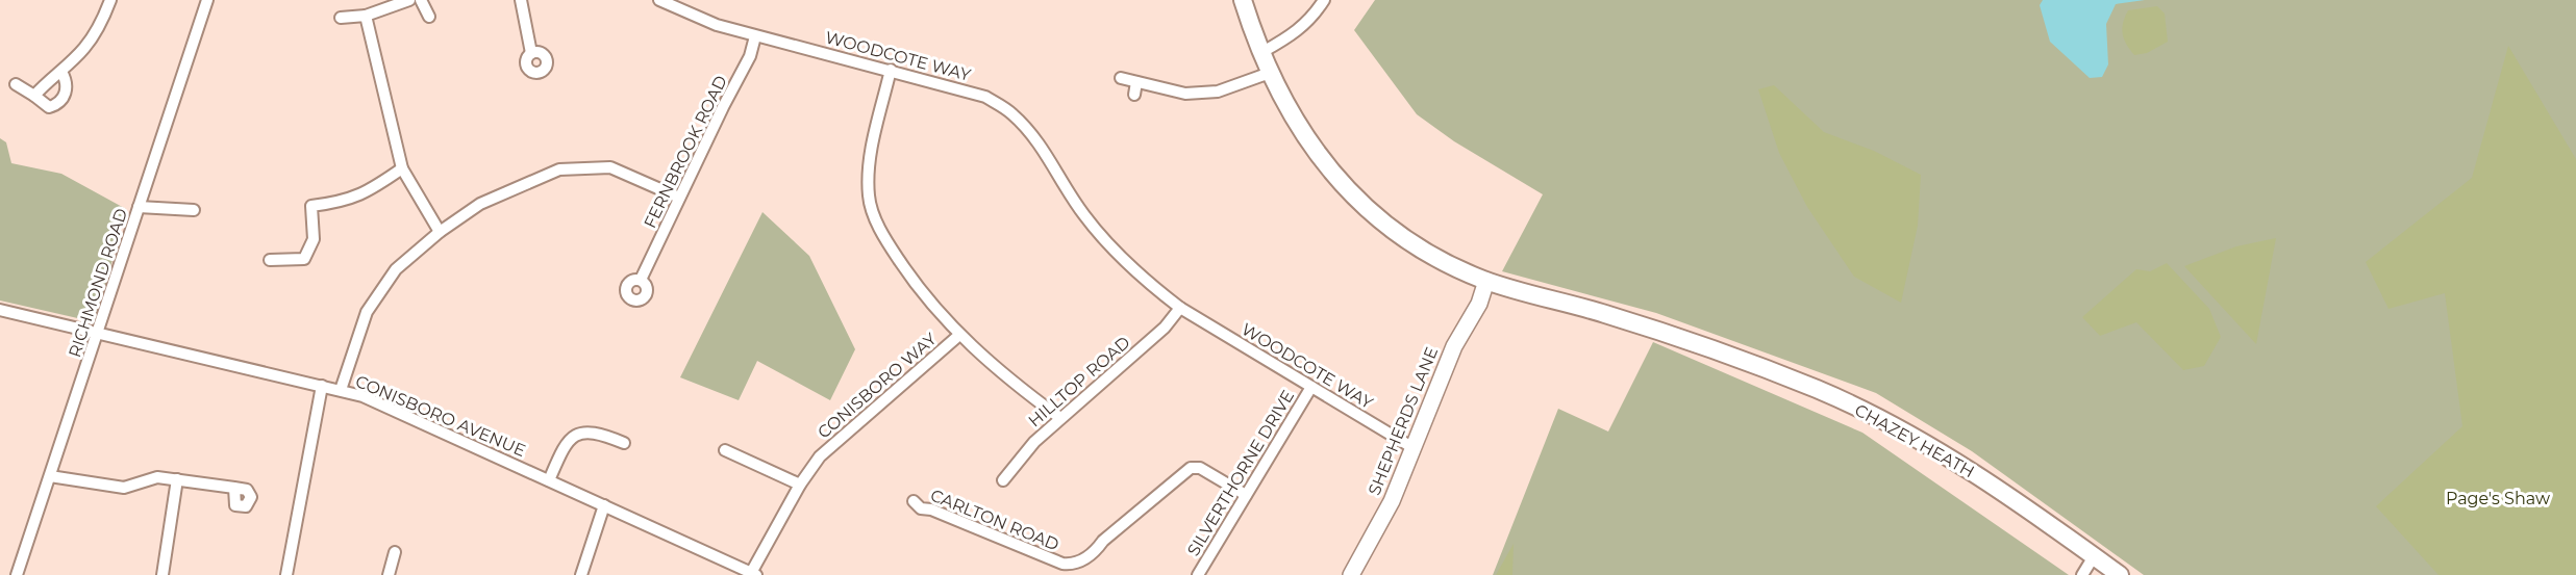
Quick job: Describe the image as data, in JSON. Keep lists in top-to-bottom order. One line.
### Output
{"streets":{"main road":["CHAZEY HEATH"],"street":["WOODCOTE WAY","FERNBROOK ROAD","RICHMOND ROAD","HILLTOP ROAD","CONISBORO WAY","CONISBORO AVENUE","SHEPHERDS LANE","SILVERTHORNE DRIVE","CARLTON ROAD"]},"crossings":[["WOODCOTE WAY","FERNBROOK ROAD"],["WOODCOTE WAY","HILLTOP ROAD"],["WOODCOTE WAY","SHEPHERDS LANE"],["WOODCOTE WAY","SILVERTHORNE DRIVE"],["RICHMOND ROAD","CONISBORO AVENUE"],["CONISBORO WAY","CONISBORO AVENUE"],["SHEPHERDS LANE","CHAZEY HEATH"],["SILVERTHORNE DRIVE","CARLTON ROAD"]],"parks":["Page's Shaw"]}
